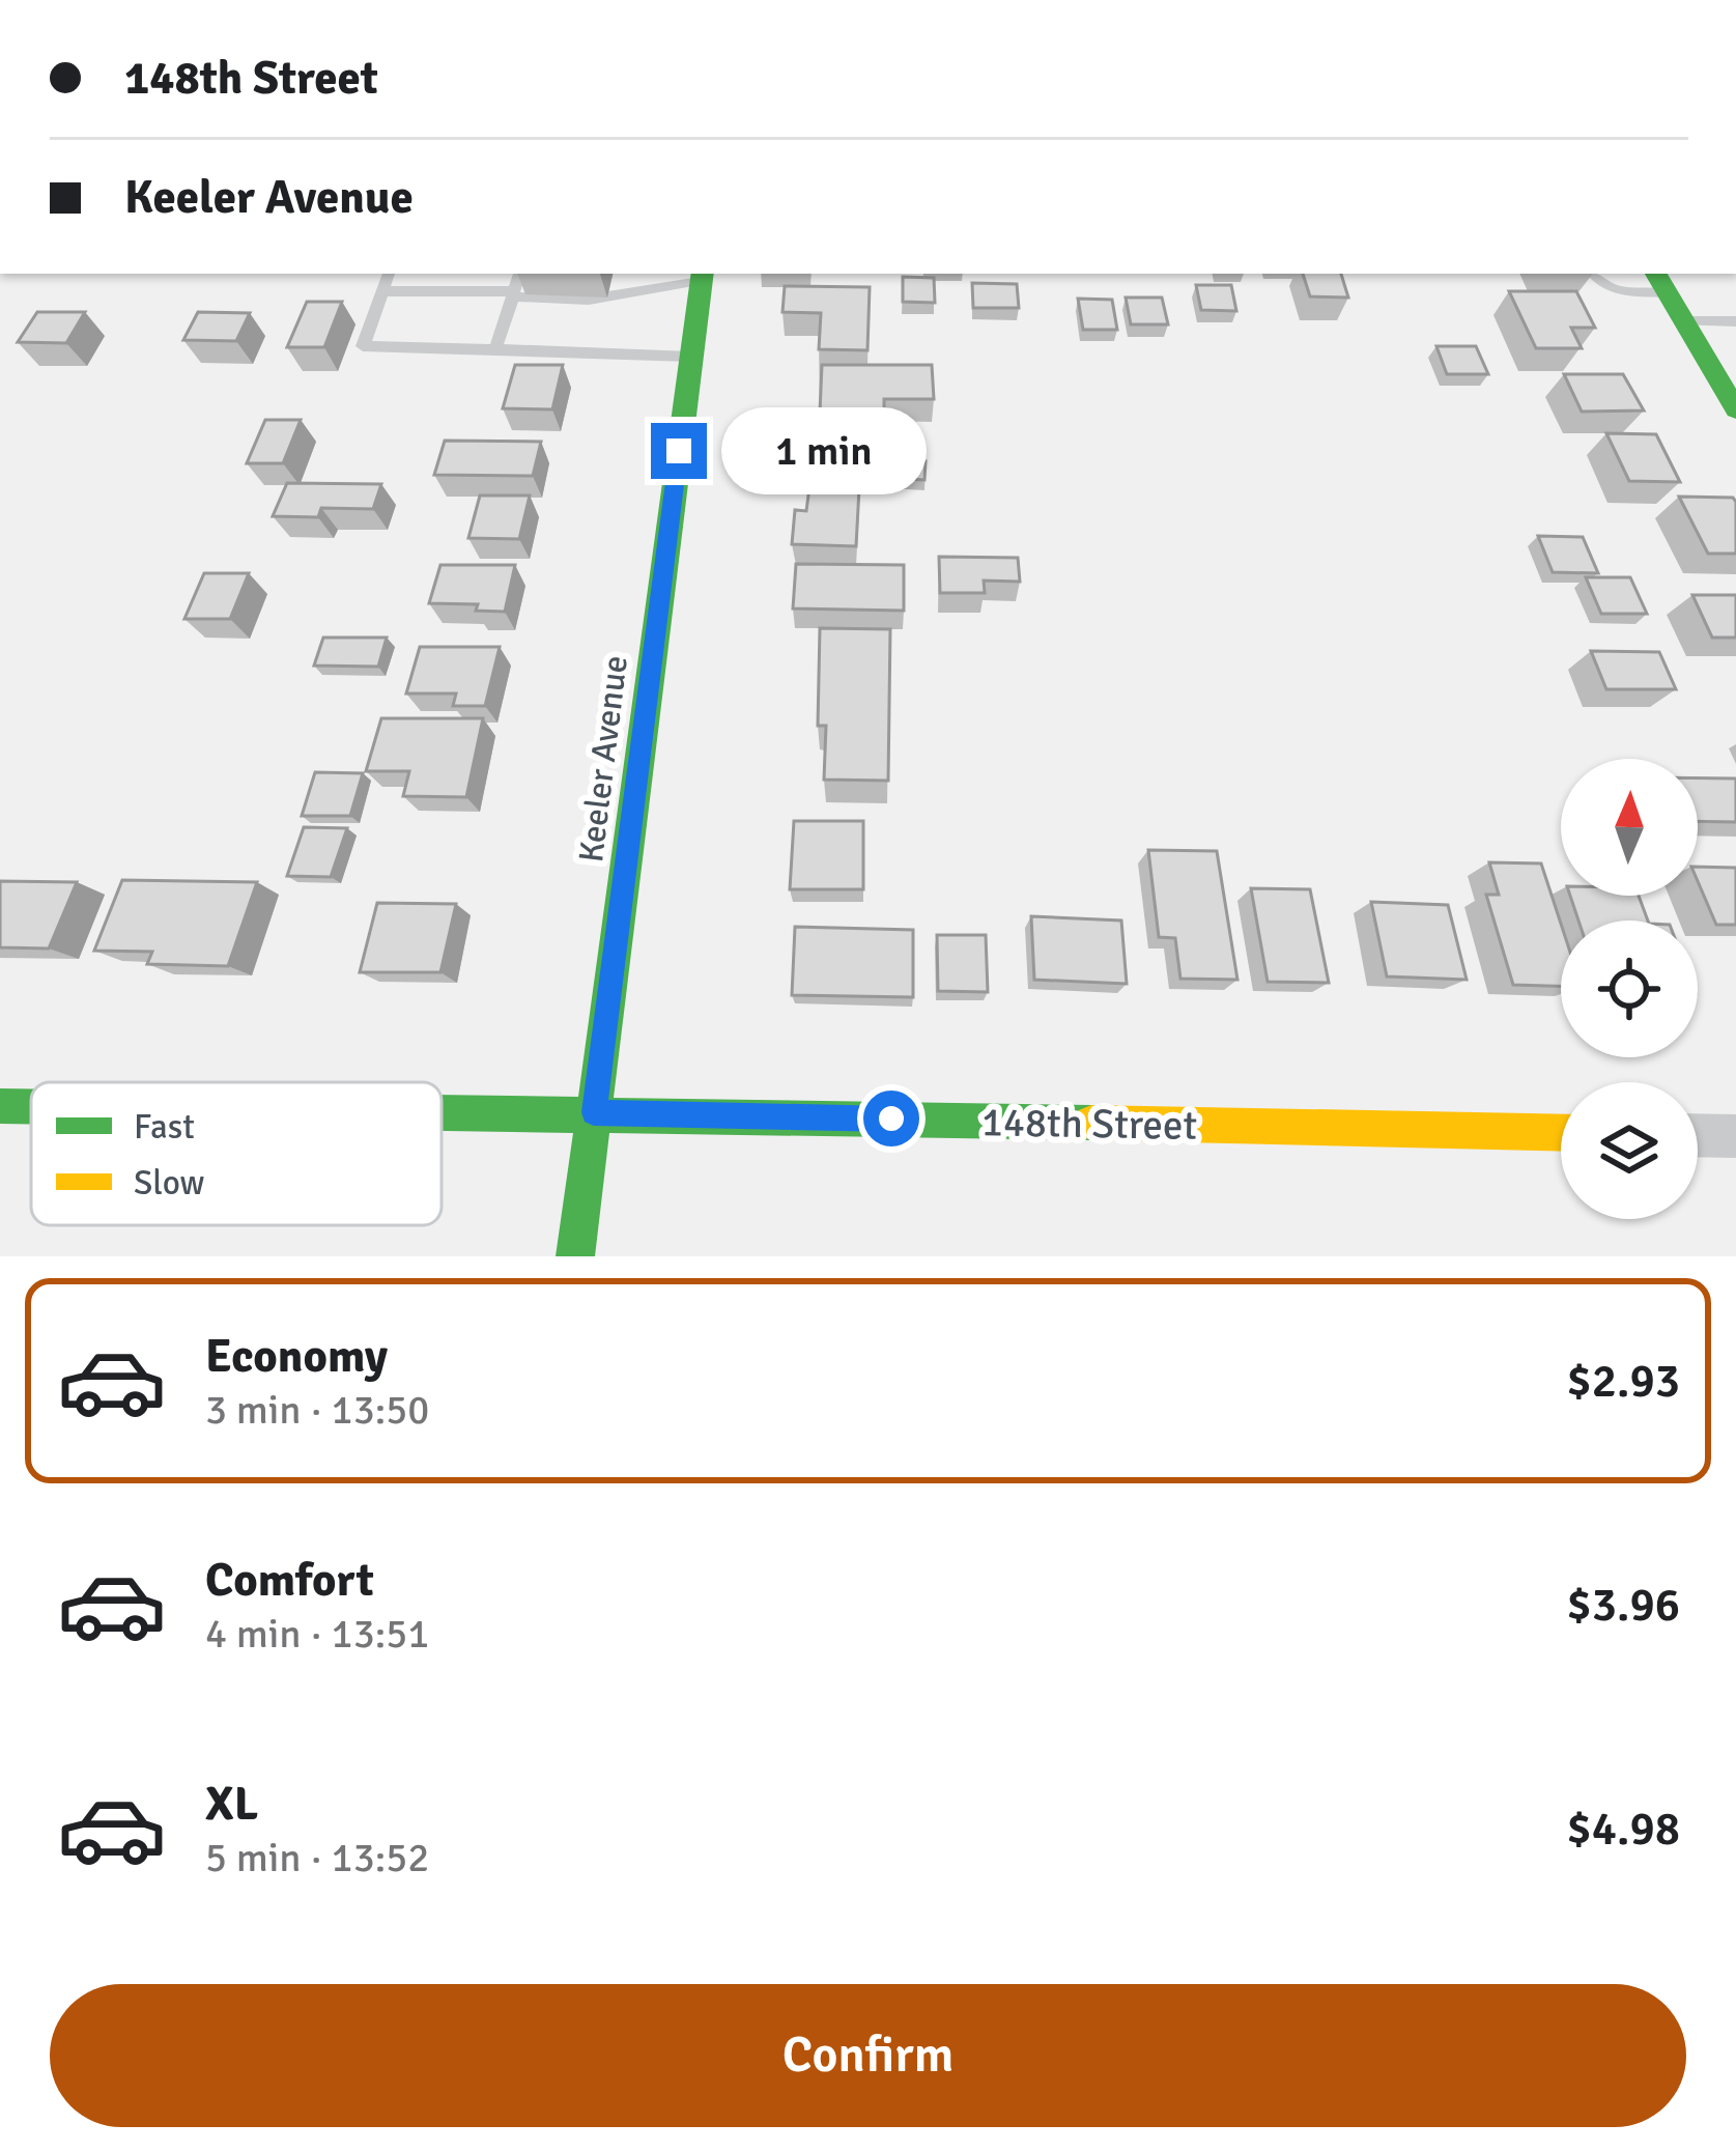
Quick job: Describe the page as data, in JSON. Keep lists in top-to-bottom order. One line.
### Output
{"streets":{"street":["Keeler Avenue","148th Street"]},"crossings":[["Keeler Avenue","148th Street"]],"legend":["Fast","Slow"],"north":"top","page":{"banner":["148th Street","Keeler Avenue"],"bubble":"1 min","list":[{"name":"Economy","note":"3 min · 13:50","value":"$2.93"},{"name":"Comfort","note":"4 min · 13:51","value":"$3.96"},{"name":"XL","note":"5 min · 13:52","value":"$4.98"}],"buttons":"Confirm"}}
